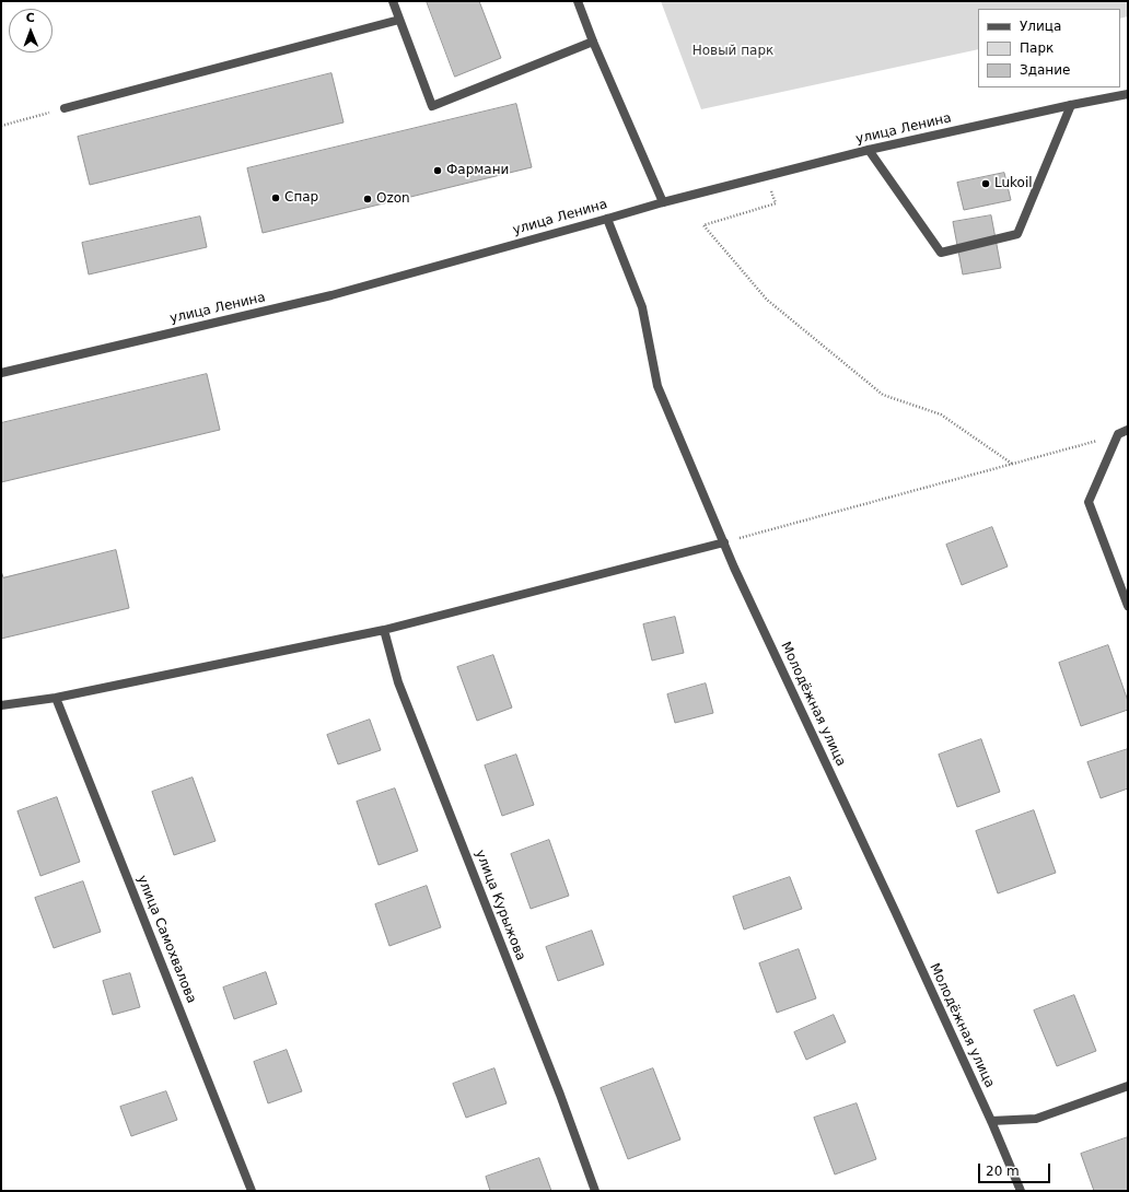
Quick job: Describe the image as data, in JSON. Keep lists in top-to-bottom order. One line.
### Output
{"streets":{"street":["улица Ленина","Молодёжная улица","улица Курыжова","улица Самохвалова"]},"crossings":[["улица Ленина","Молодёжная улица"]],"parks":["Новый парк"],"places":["Фармани","Lukoil","Спар","Ozon"],"legend":["Улица","Парк","Здание"],"scale_bar":"20 m","north":"top"}
